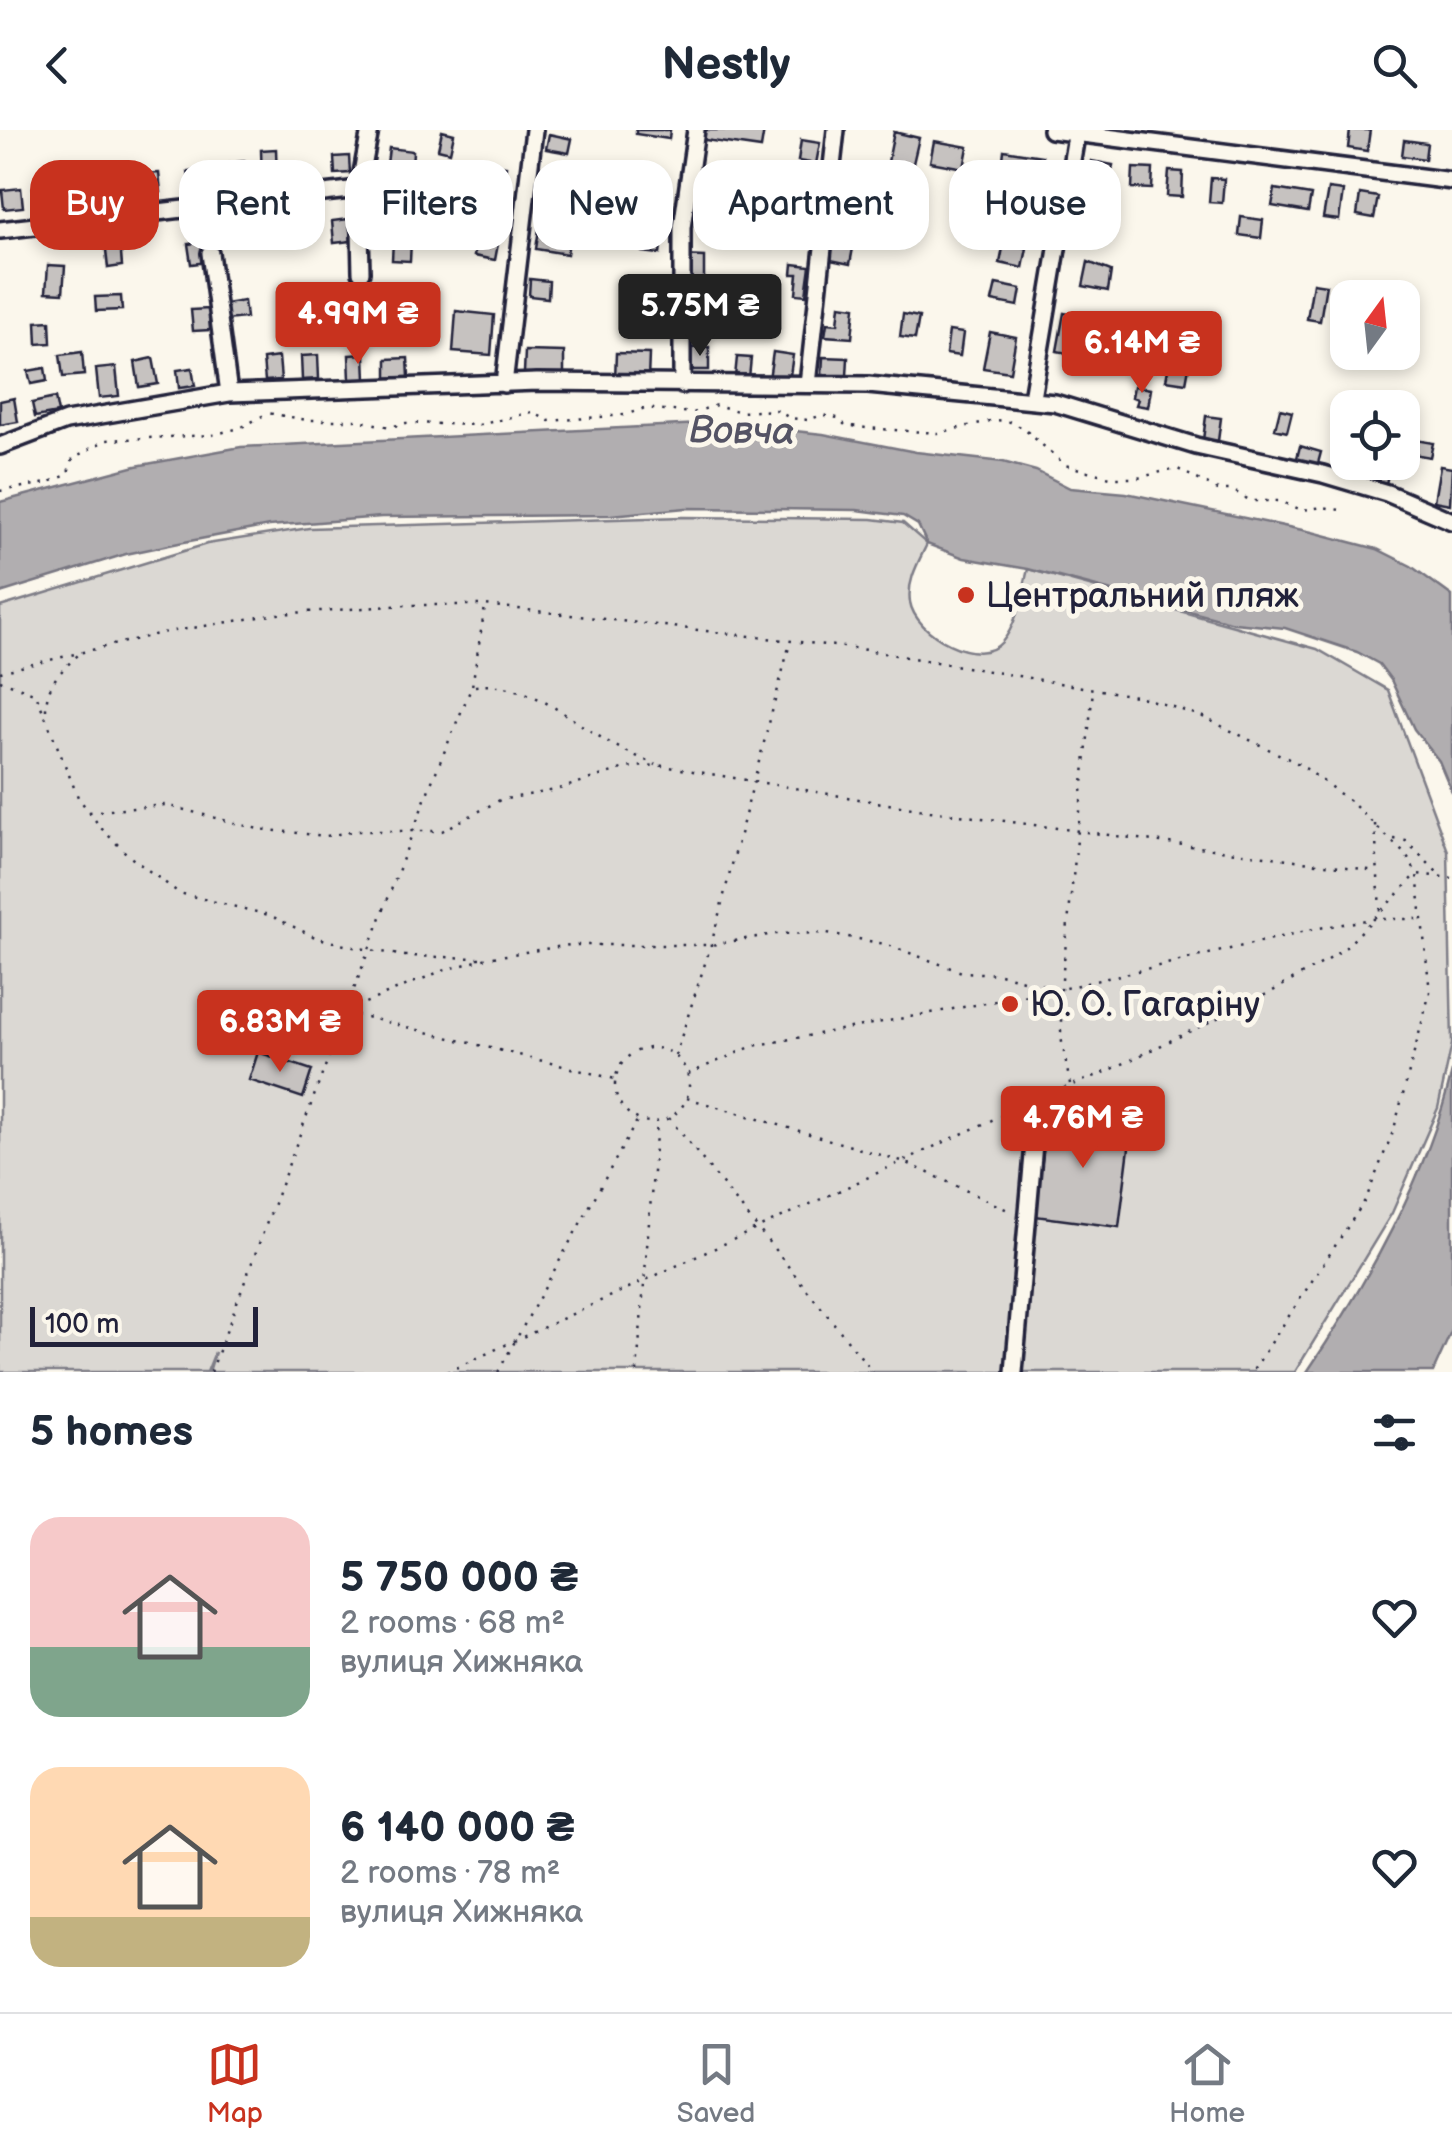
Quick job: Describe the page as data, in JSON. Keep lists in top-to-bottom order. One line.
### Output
{"water":["Вовча"],"places":["Центральний пляж","Ю. О. Гагаріну"],"scale_bar":"100 m","north":"top","page":{"header":"Nestly","chip":["Buy","Rent","Filters","New","Apartment","House"],"price":["5.75M ₴","4.99M ₴","6.14M ₴","6.83M ₴","4.76M ₴"],"scale":"100 m","heading":"5 homes","list":[{"name":"5 750 000 ₴","note":"2 rooms · 68 m² · вулиця Хижняка"},{"name":"6 140 000 ₴","note":"2 rooms · 78 m² · вулиця Хижняка"}],"tabs":["Map","Saved","Home"]}}
